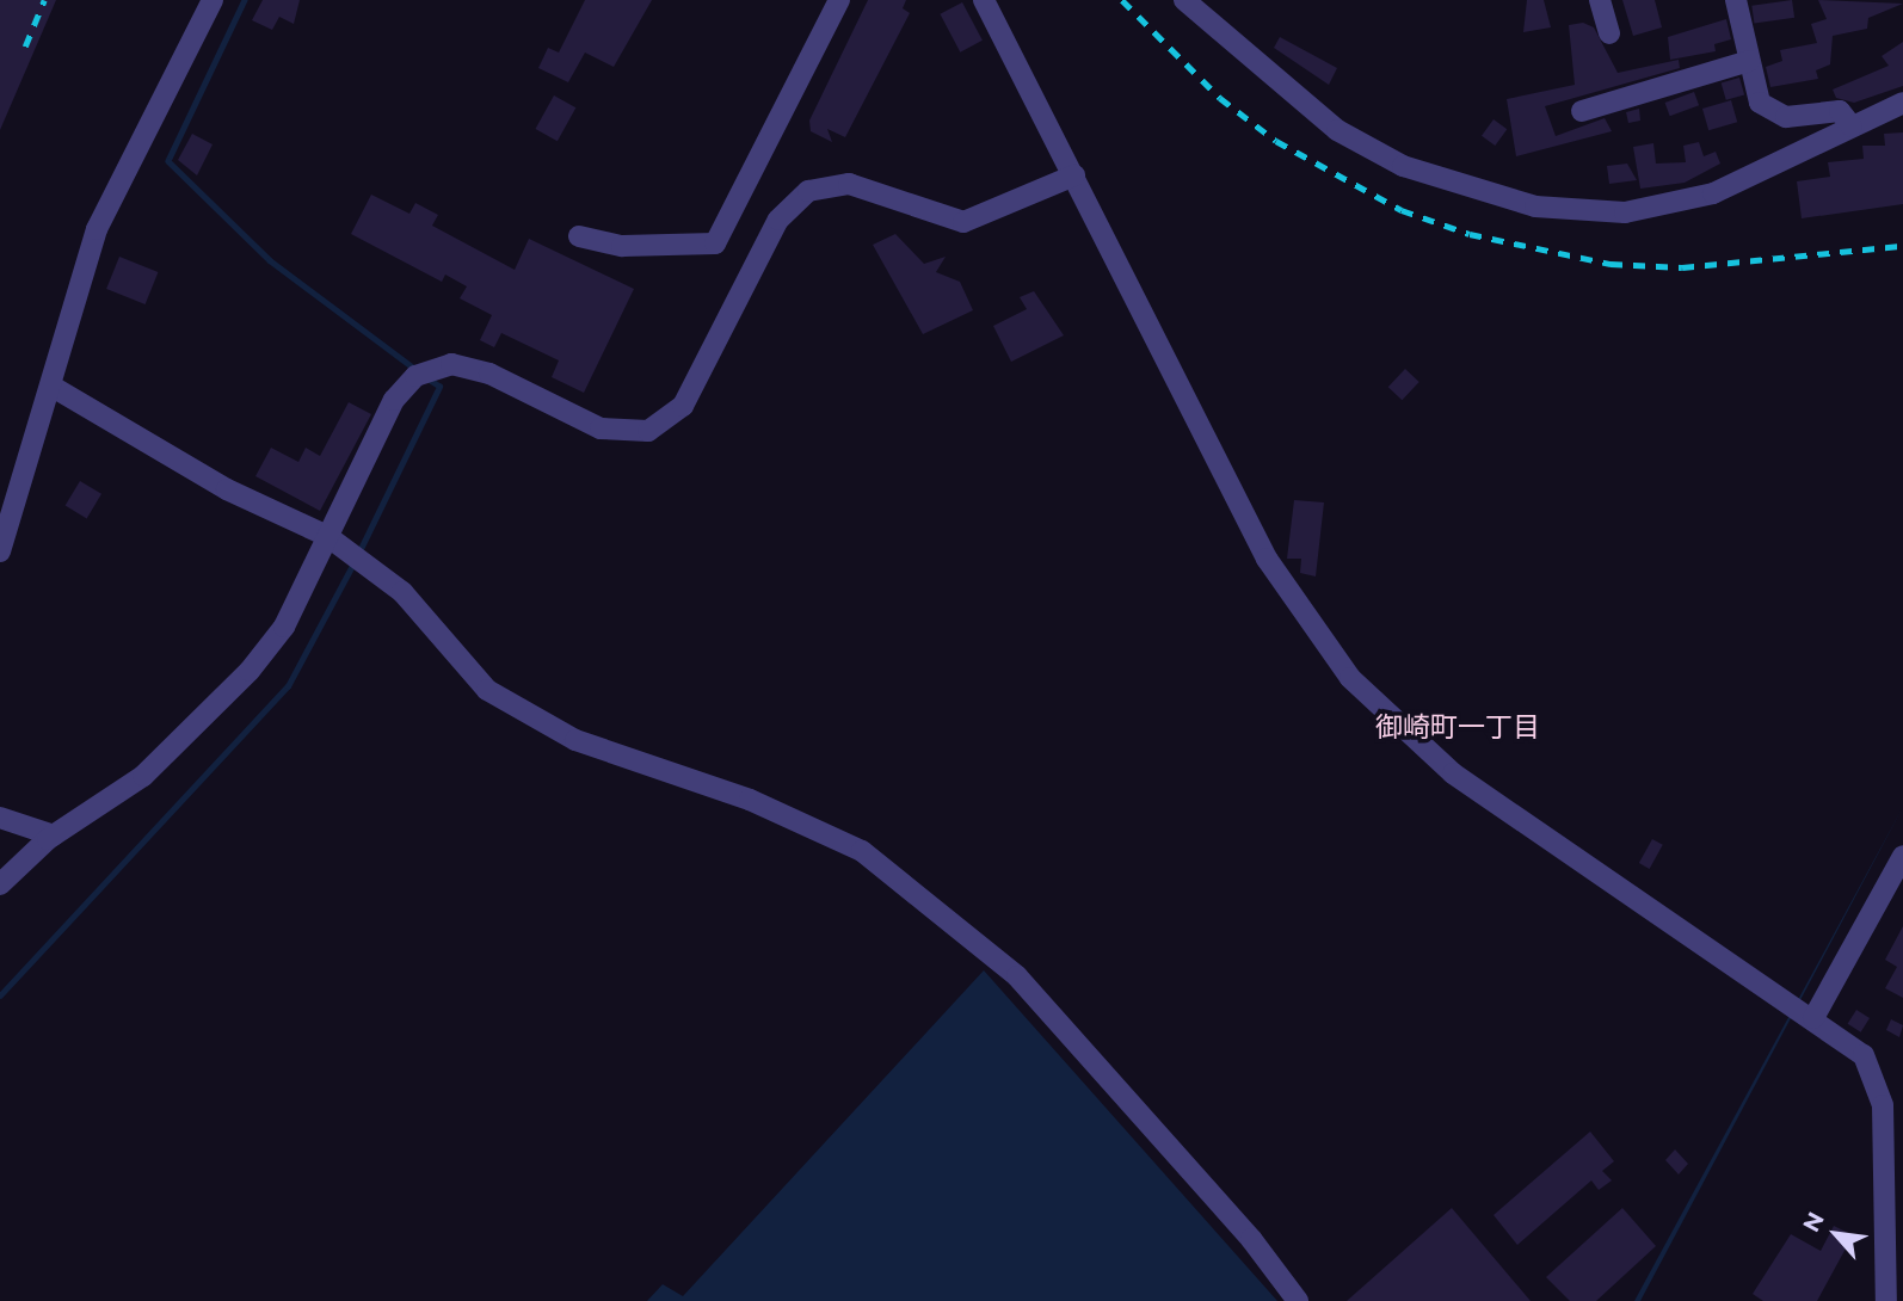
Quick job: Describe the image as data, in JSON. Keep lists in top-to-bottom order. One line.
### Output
{"districts":["御崎町一丁目"],"north":"top left"}
